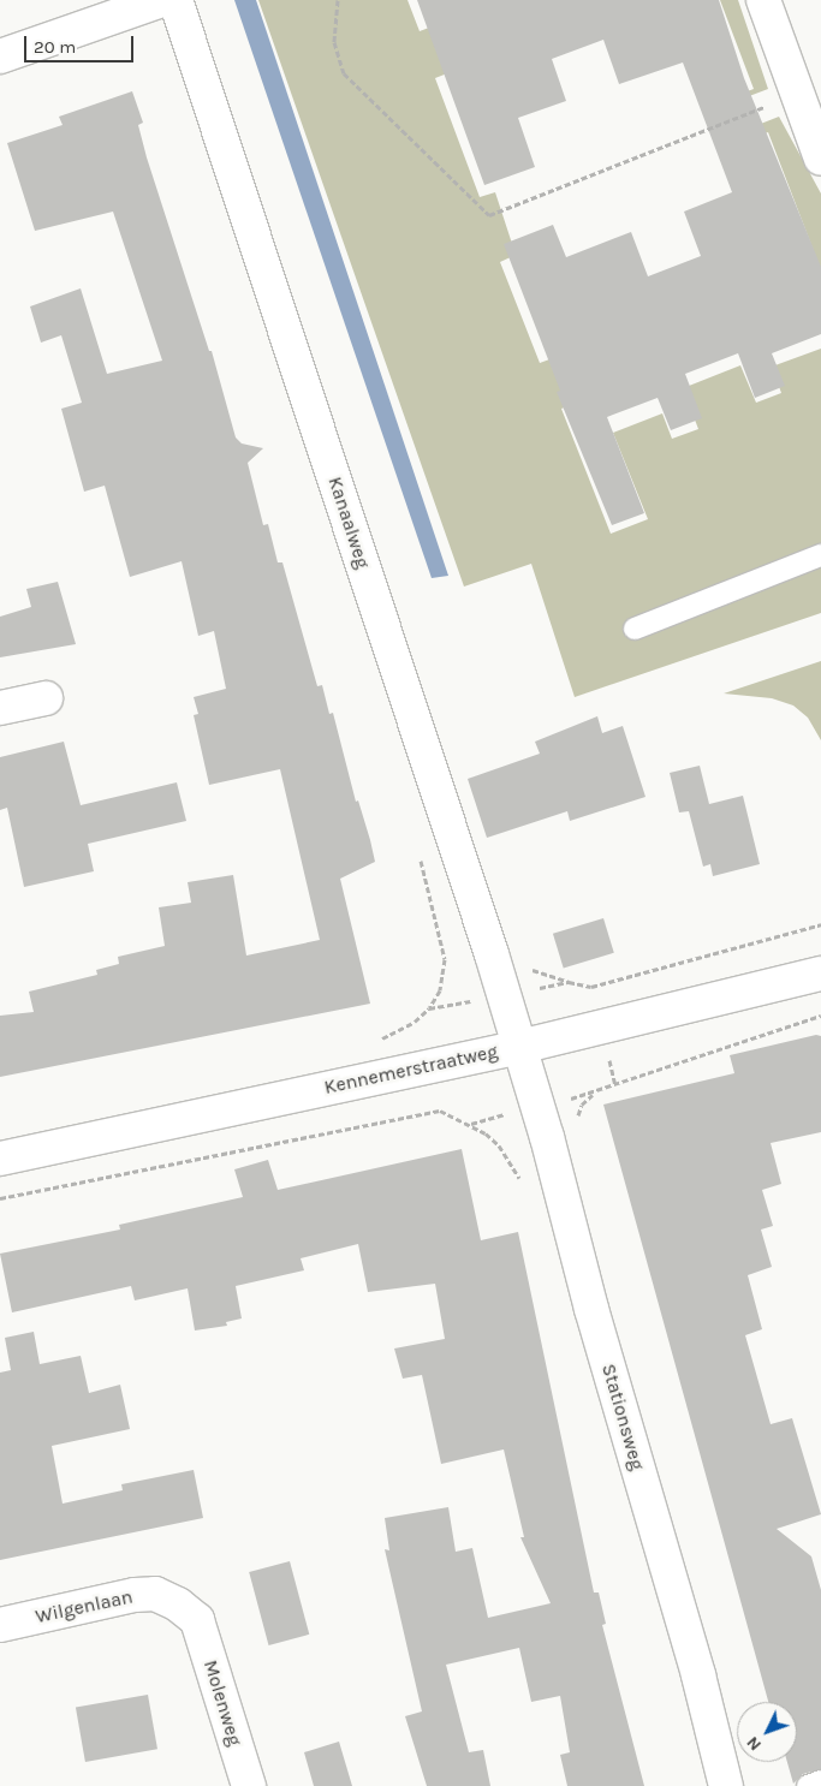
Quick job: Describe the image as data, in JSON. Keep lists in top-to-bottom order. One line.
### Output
{"streets":{"street":["Kanaalweg","Kennemerstraatweg","Stationsweg","Wilgenlaan","Molenweg"]},"crossings":[["Kanaalweg","Kennemerstraatweg"],["Kanaalweg","Stationsweg"],["Kennemerstraatweg","Stationsweg"],["Wilgenlaan","Molenweg"]],"scale_bar":"20 m","north":"bottom left"}
